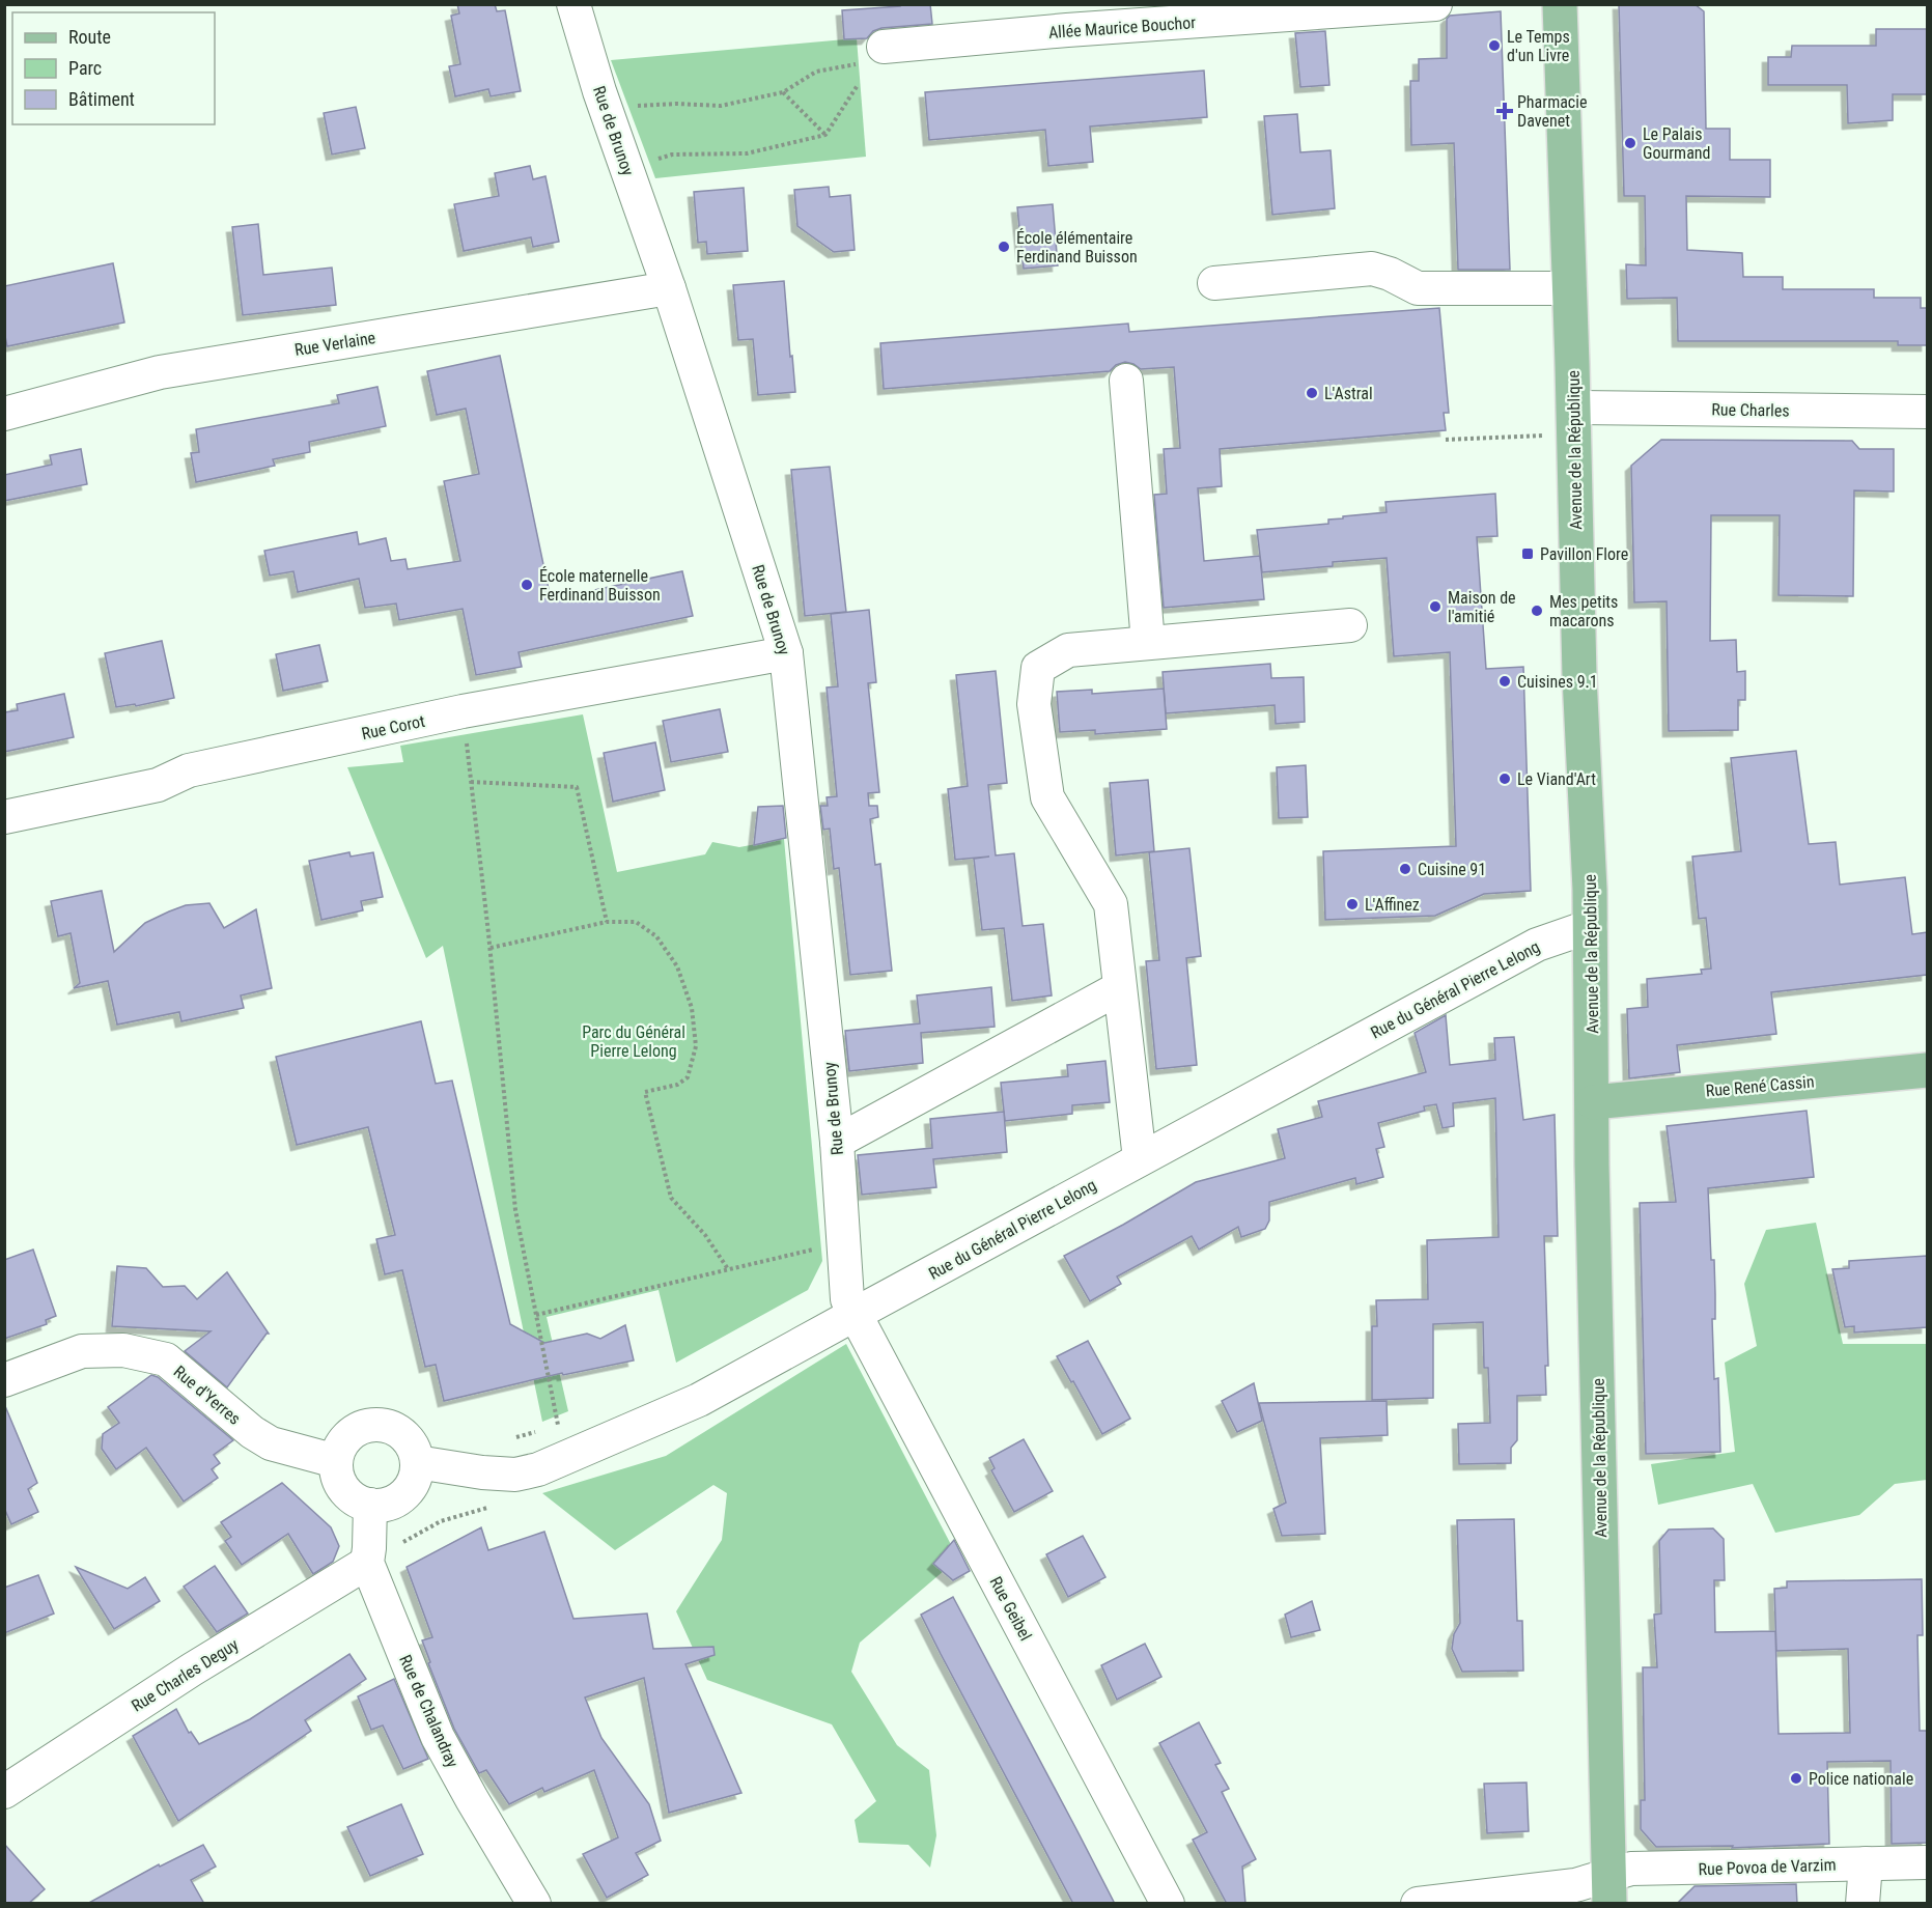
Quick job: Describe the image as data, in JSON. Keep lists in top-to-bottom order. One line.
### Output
{"streets":{"main road":["Avenue de la République","Rue René Cassin"],"street":["Allée Maurice Bouchor","Rue de Brunoy","Rue Verlaine","Rue Charles","Rue Corot","Rue du Général Pierre Lelong","Rue d'Yerres","Rue Geibel","Rue Charles Deguy","Rue de Chalandray","Rue Povoa de Varzim"]},"crossings":[["Rue de Brunoy","Rue Verlaine"],["Rue de Brunoy","Rue Corot"],["Rue de Brunoy","Rue du Général Pierre Lelong"],["Rue de Brunoy","Rue Geibel"],["Rue Charles","Avenue de la République"],["Avenue de la République","Rue du Général Pierre Lelong"],["Avenue de la République","Rue René Cassin"],["Avenue de la République","Rue Povoa de Varzim"],["Rue du Général Pierre Lelong","Rue d'Yerres"],["Rue du Général Pierre Lelong","Rue Geibel"],["Rue du Général Pierre Lelong","Rue de Chalandray"],["Rue d'Yerres","Rue de Chalandray"],["Rue Charles Deguy","Rue de Chalandray"]],"parks":["Parc du Général Pierre Lelong"],"places":{"other":["Le Temps d'un Livre","Le Palais Gourmand","École élémentaire Ferdinand Buisson","L'Astral","École maternelle Ferdinand Buisson","Maison de l'amitié","Mes petits macarons","Cuisines 9.1","Le Viand'Art","Cuisine 91","L'Affinez","Police nationale"],"health":["Pharmacie Davenet"],"transit":["Pavillon Flore"]},"legend":["Route","Parc","Bâtiment"]}
